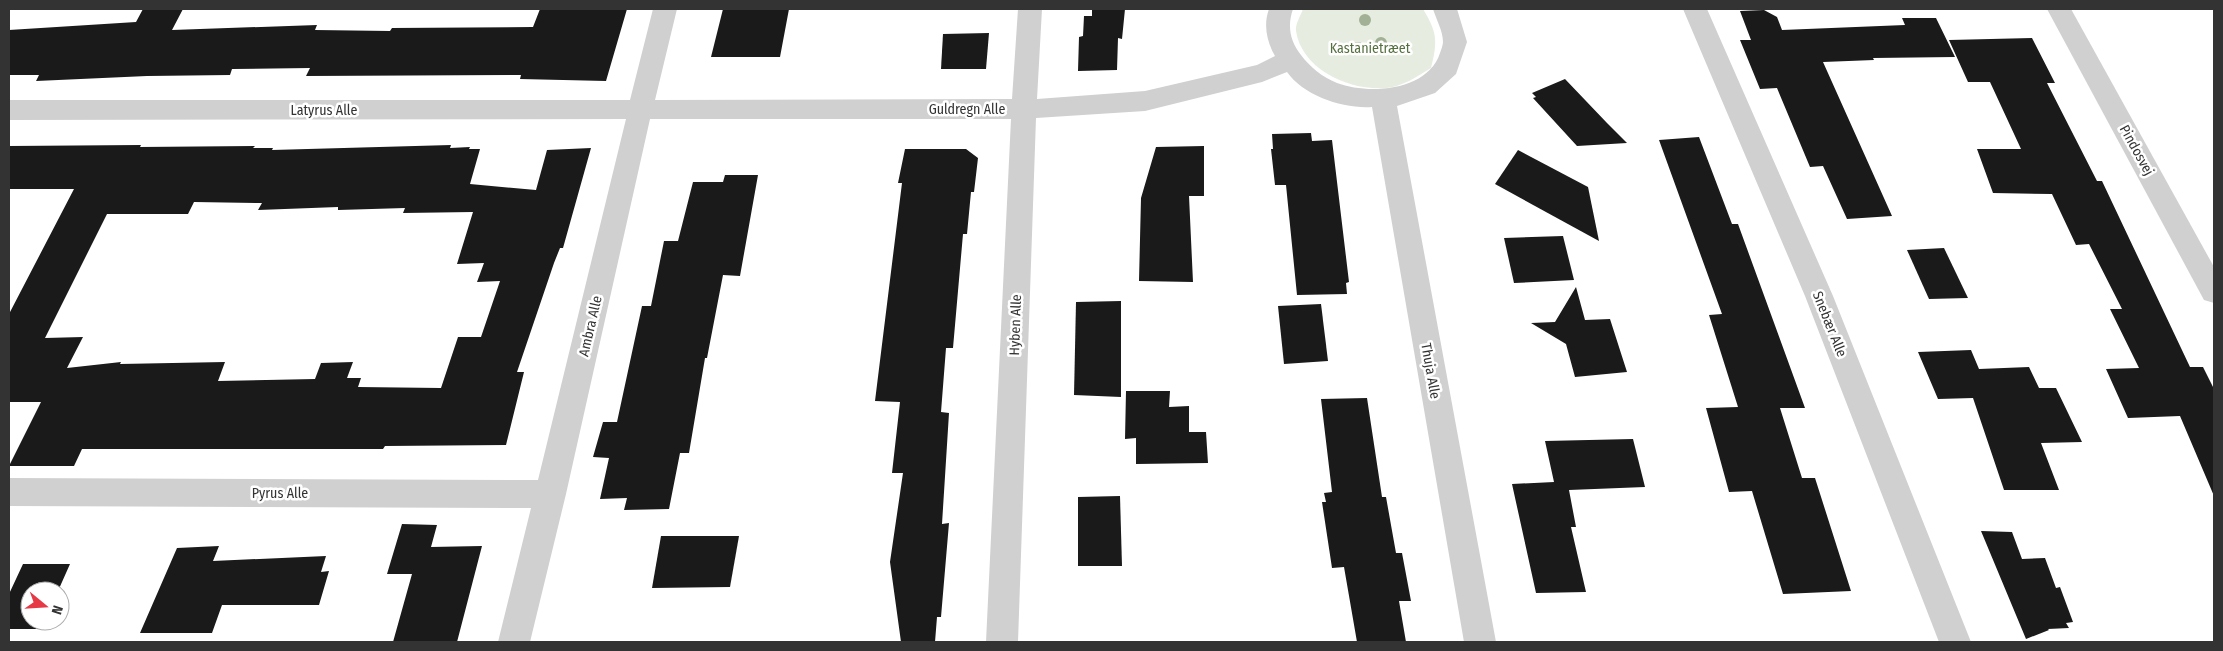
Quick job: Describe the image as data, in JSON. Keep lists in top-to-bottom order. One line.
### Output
{"streets":{"street":["Guldregn Alle","Latyrus Alle","Pindosvej","Snebær Alle","Hyben Alle","Ambra Alle","Thuja Alle","Pyrus Alle"]},"crossings":[["Guldregn Alle","Latyrus Alle"],["Guldregn Alle","Hyben Alle"],["Guldregn Alle","Ambra Alle"],["Latyrus Alle","Ambra Alle"],["Ambra Alle","Pyrus Alle"]],"parks":["Kastanietræet"],"north":"right"}
